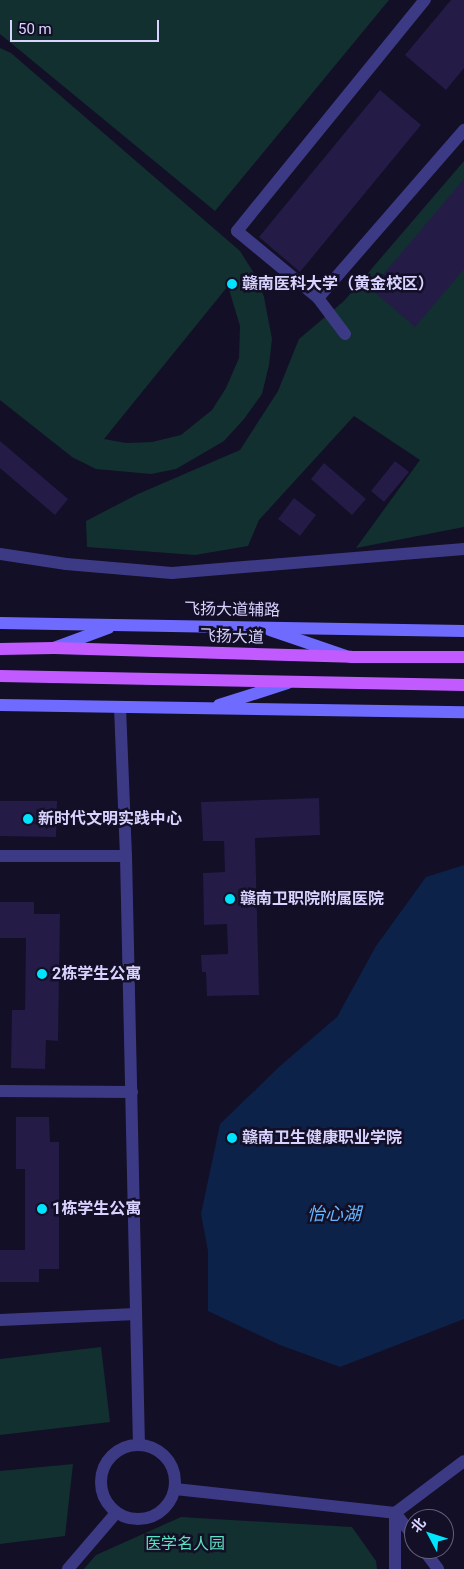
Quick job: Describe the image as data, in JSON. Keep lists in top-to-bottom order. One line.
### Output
{"streets":{"main road":["飞扬大道"],"street":["飞扬大道辅路"]},"water":["怡心湖"],"parks":["医学名人园"],"places":["赣南医科大学（黄金校区）","新时代文明实践中心","赣南卫职院附属医院","2栋学生公寓","赣南卫生健康职业学院","1栋学生公寓"],"scale_bar":"50 m","north":"top left"}
